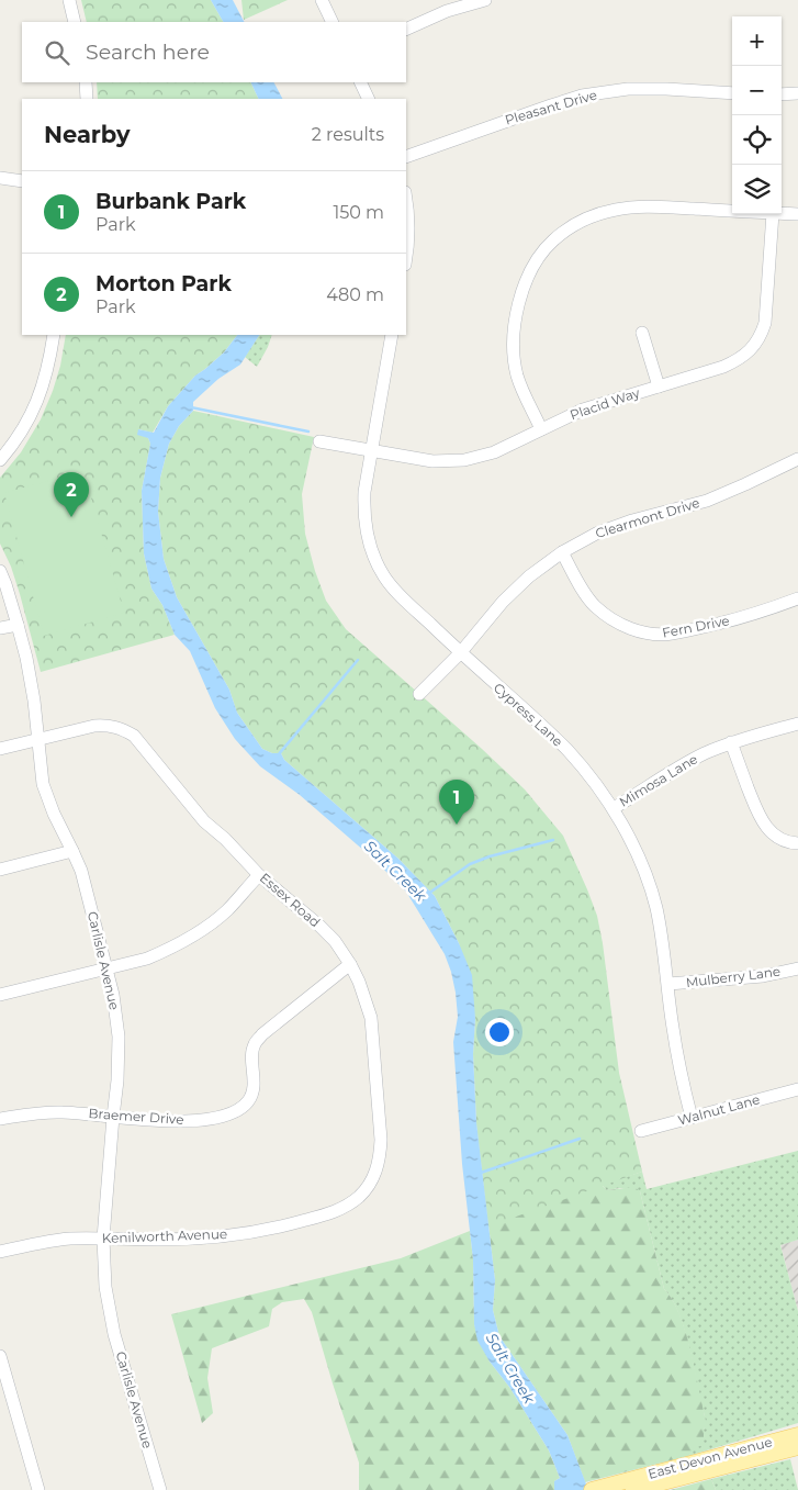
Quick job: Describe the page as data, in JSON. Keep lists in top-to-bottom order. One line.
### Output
{"streets":{"main road":["East Devon Avenue"],"street":["Pleasant Drive","Placid Way","Clearmont Drive","Fern Drive","Cypress Lane","Mimosa Lane","Essex Road","Carlisle Avenue","Mulberry Lane","Walnut Lane","Braemer Drive","Kenilworth Avenue"]},"crossings":[["Placid Way","Cypress Lane"],["Clearmont Drive","Fern Drive"],["Clearmont Drive","Cypress Lane"],["Cypress Lane","Mimosa Lane"],["Cypress Lane","Mulberry Lane"],["Cypress Lane","Walnut Lane"],["Essex Road","Carlisle Avenue"],["Essex Road","Braemer Drive"],["Essex Road","Kenilworth Avenue"],["Carlisle Avenue","Braemer Drive"],["Carlisle Avenue","Kenilworth Avenue"]],"water":["Salt Creek"],"page":{"map_buttons":["+","−"],"search":"Search here","heading":["Nearby","2 results"],"list":[{"mark":"1","name":"Burbank Park","note":"Park","value":"150 m"},{"mark":"2","name":"Morton Park","note":"Park","value":"480 m"}],"pins":["2","1"]}}
